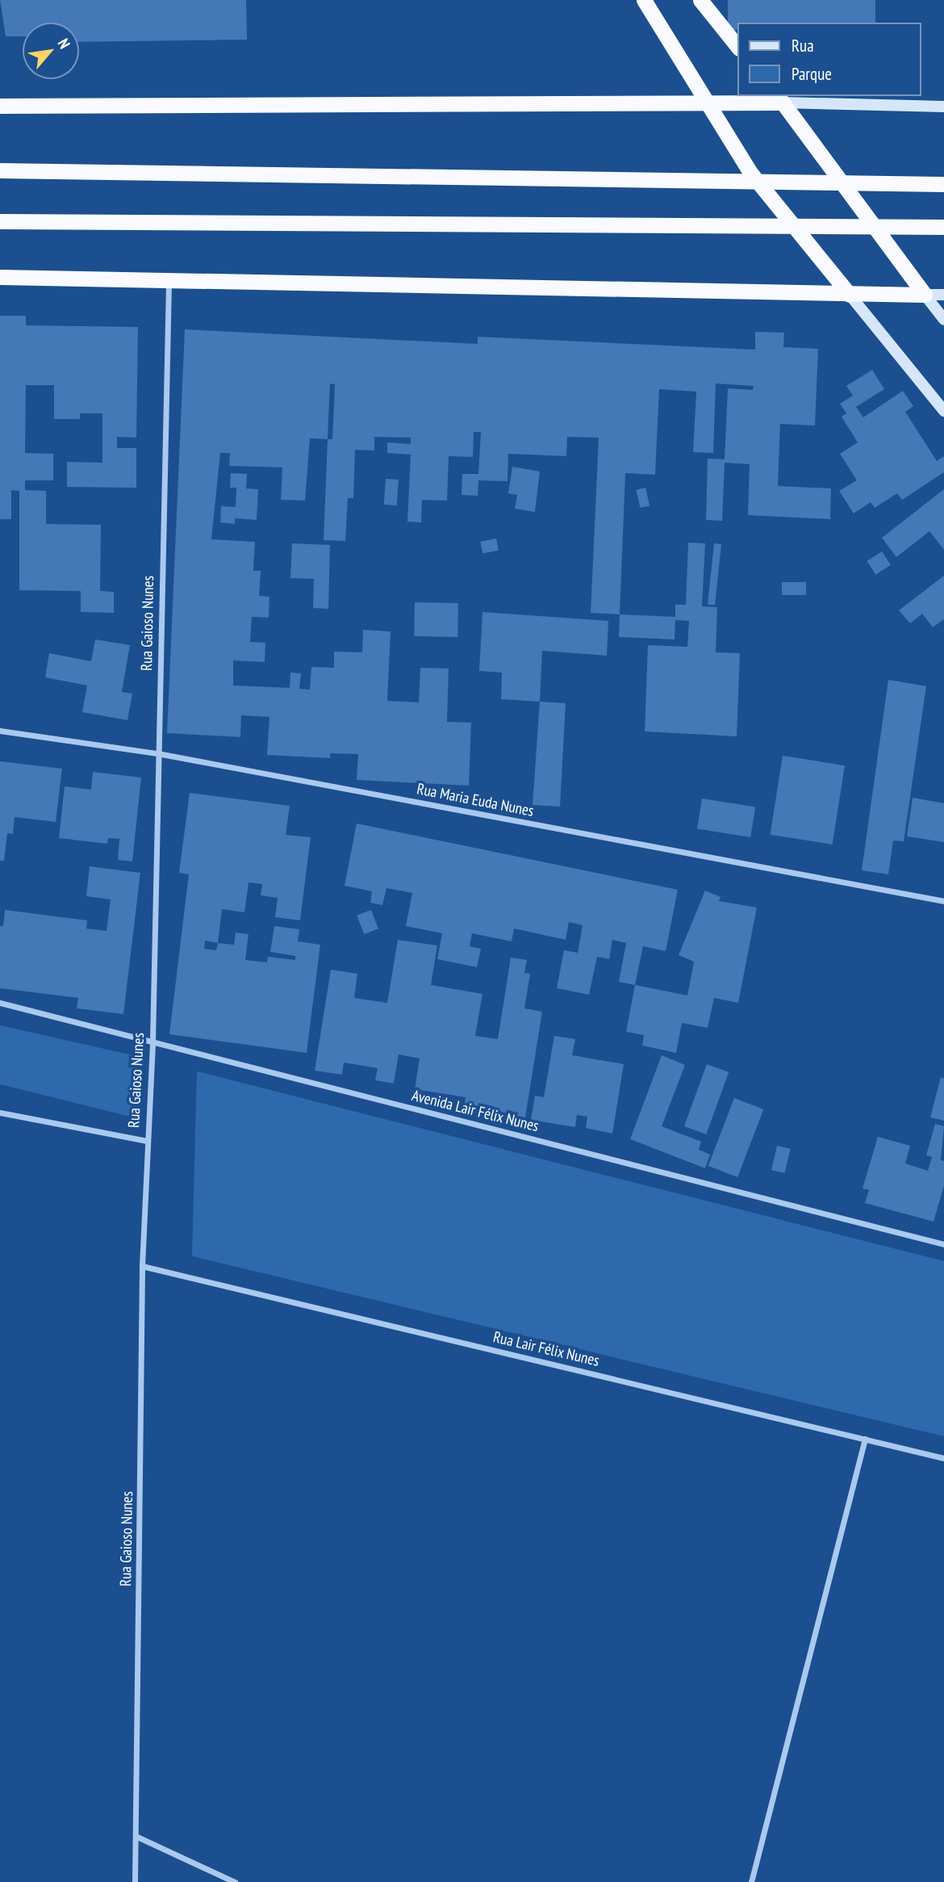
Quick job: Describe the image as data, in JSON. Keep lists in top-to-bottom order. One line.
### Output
{"streets":{"street":["Rua Gaioso Nunes","Rua Maria Euda Nunes","Avenida Lair Félix Nunes","Rua Lair Félix Nunes"]},"crossings":[["Rua Gaioso Nunes","Rua Maria Euda Nunes"],["Rua Gaioso Nunes","Avenida Lair Félix Nunes"],["Rua Gaioso Nunes","Rua Lair Félix Nunes"]],"legend":["Rua","Parque"],"north":"top right"}
